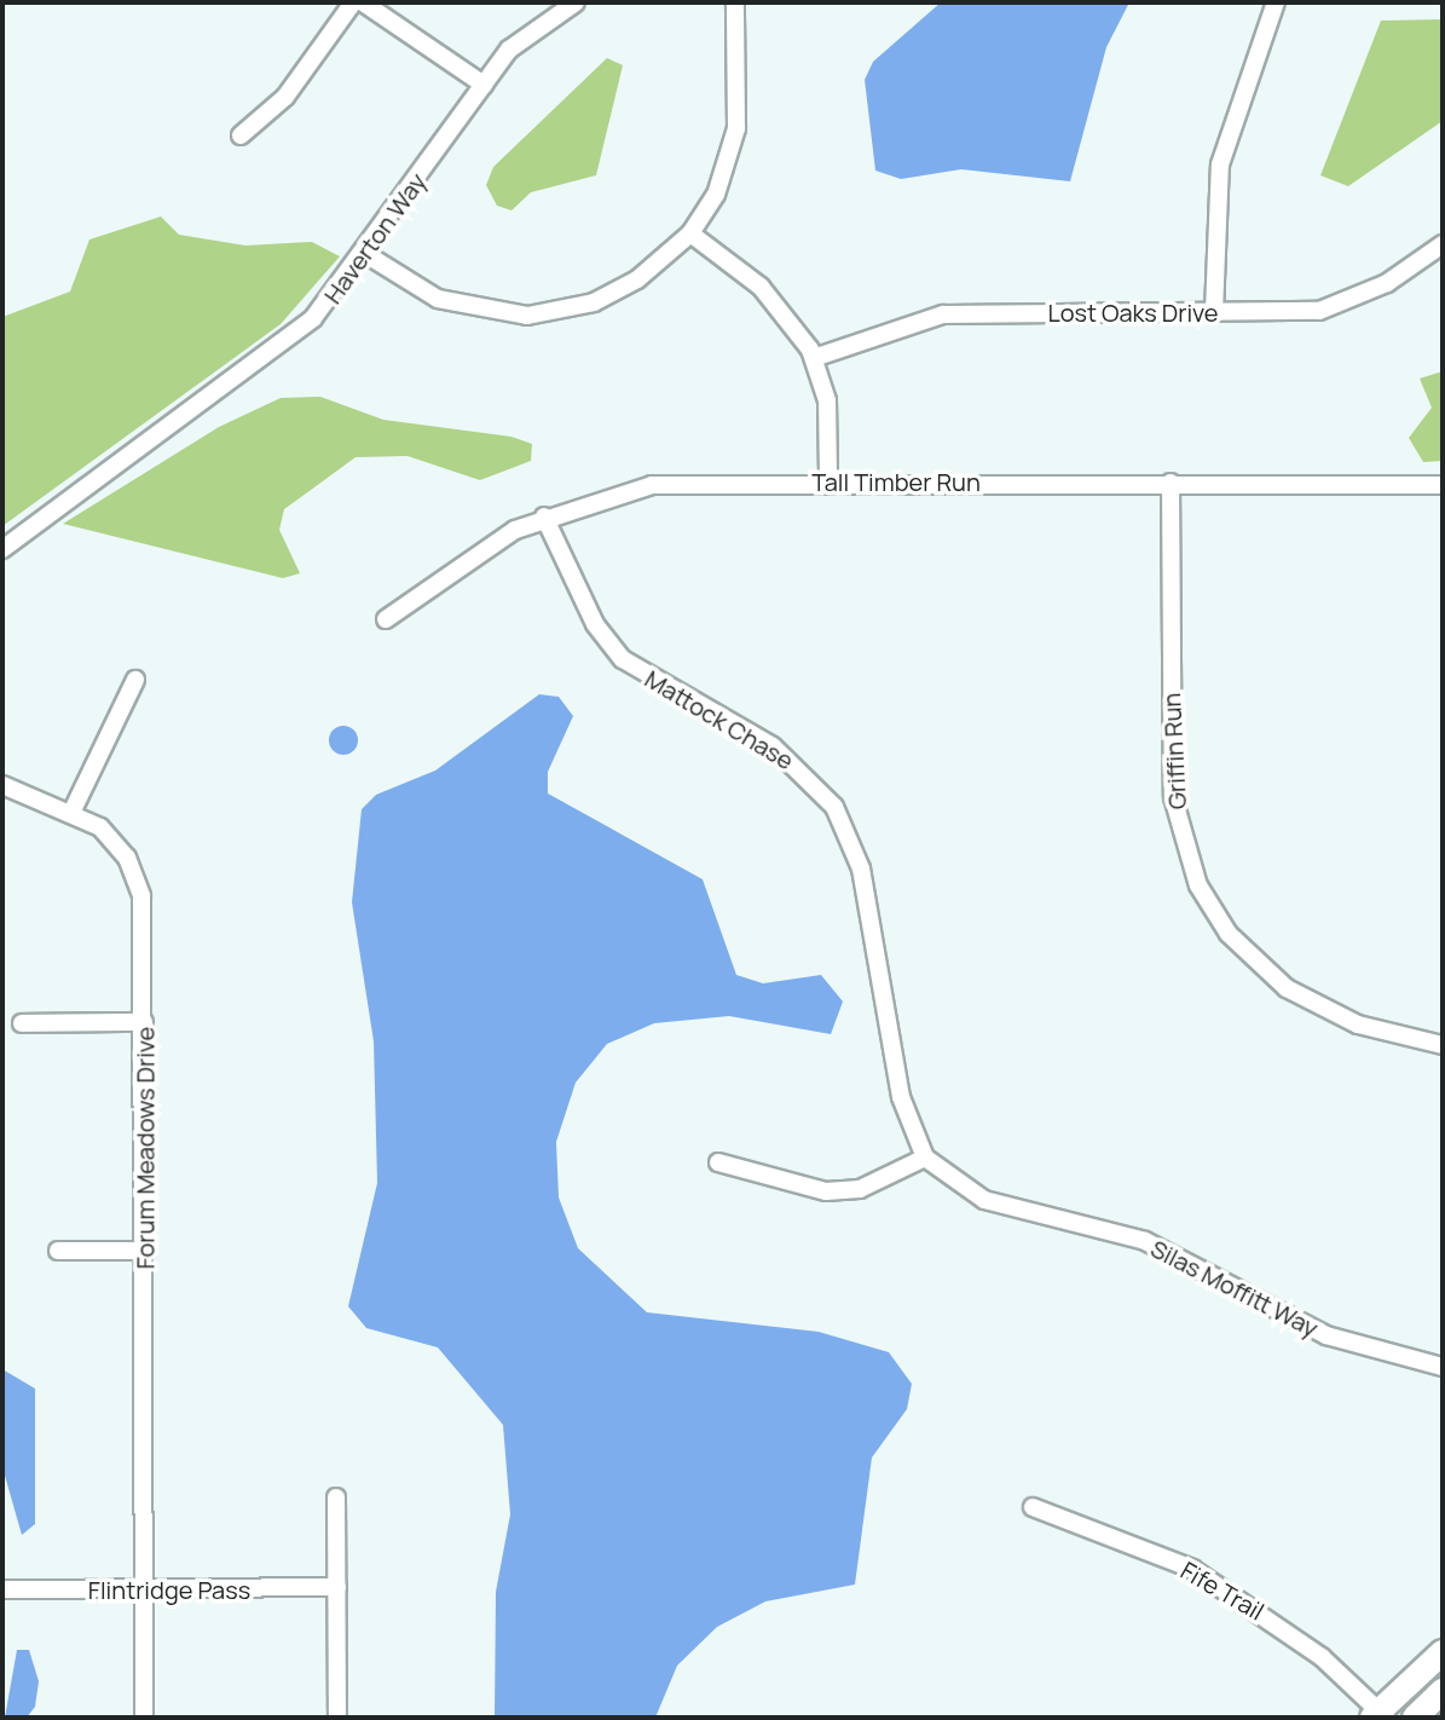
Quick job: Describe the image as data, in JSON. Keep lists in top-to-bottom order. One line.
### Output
{"streets":{"street":["Haverton Way","Lost Oaks Drive","Tall Timber Run","Mattock Chase","Griffin Run","Forum Meadows Drive","Silas Moffitt Way","Flintridge Pass","Fife Trail"]},"crossings":[["Tall Timber Run","Mattock Chase"],["Tall Timber Run","Griffin Run"],["Mattock Chase","Silas Moffitt Way"],["Forum Meadows Drive","Flintridge Pass"]]}
